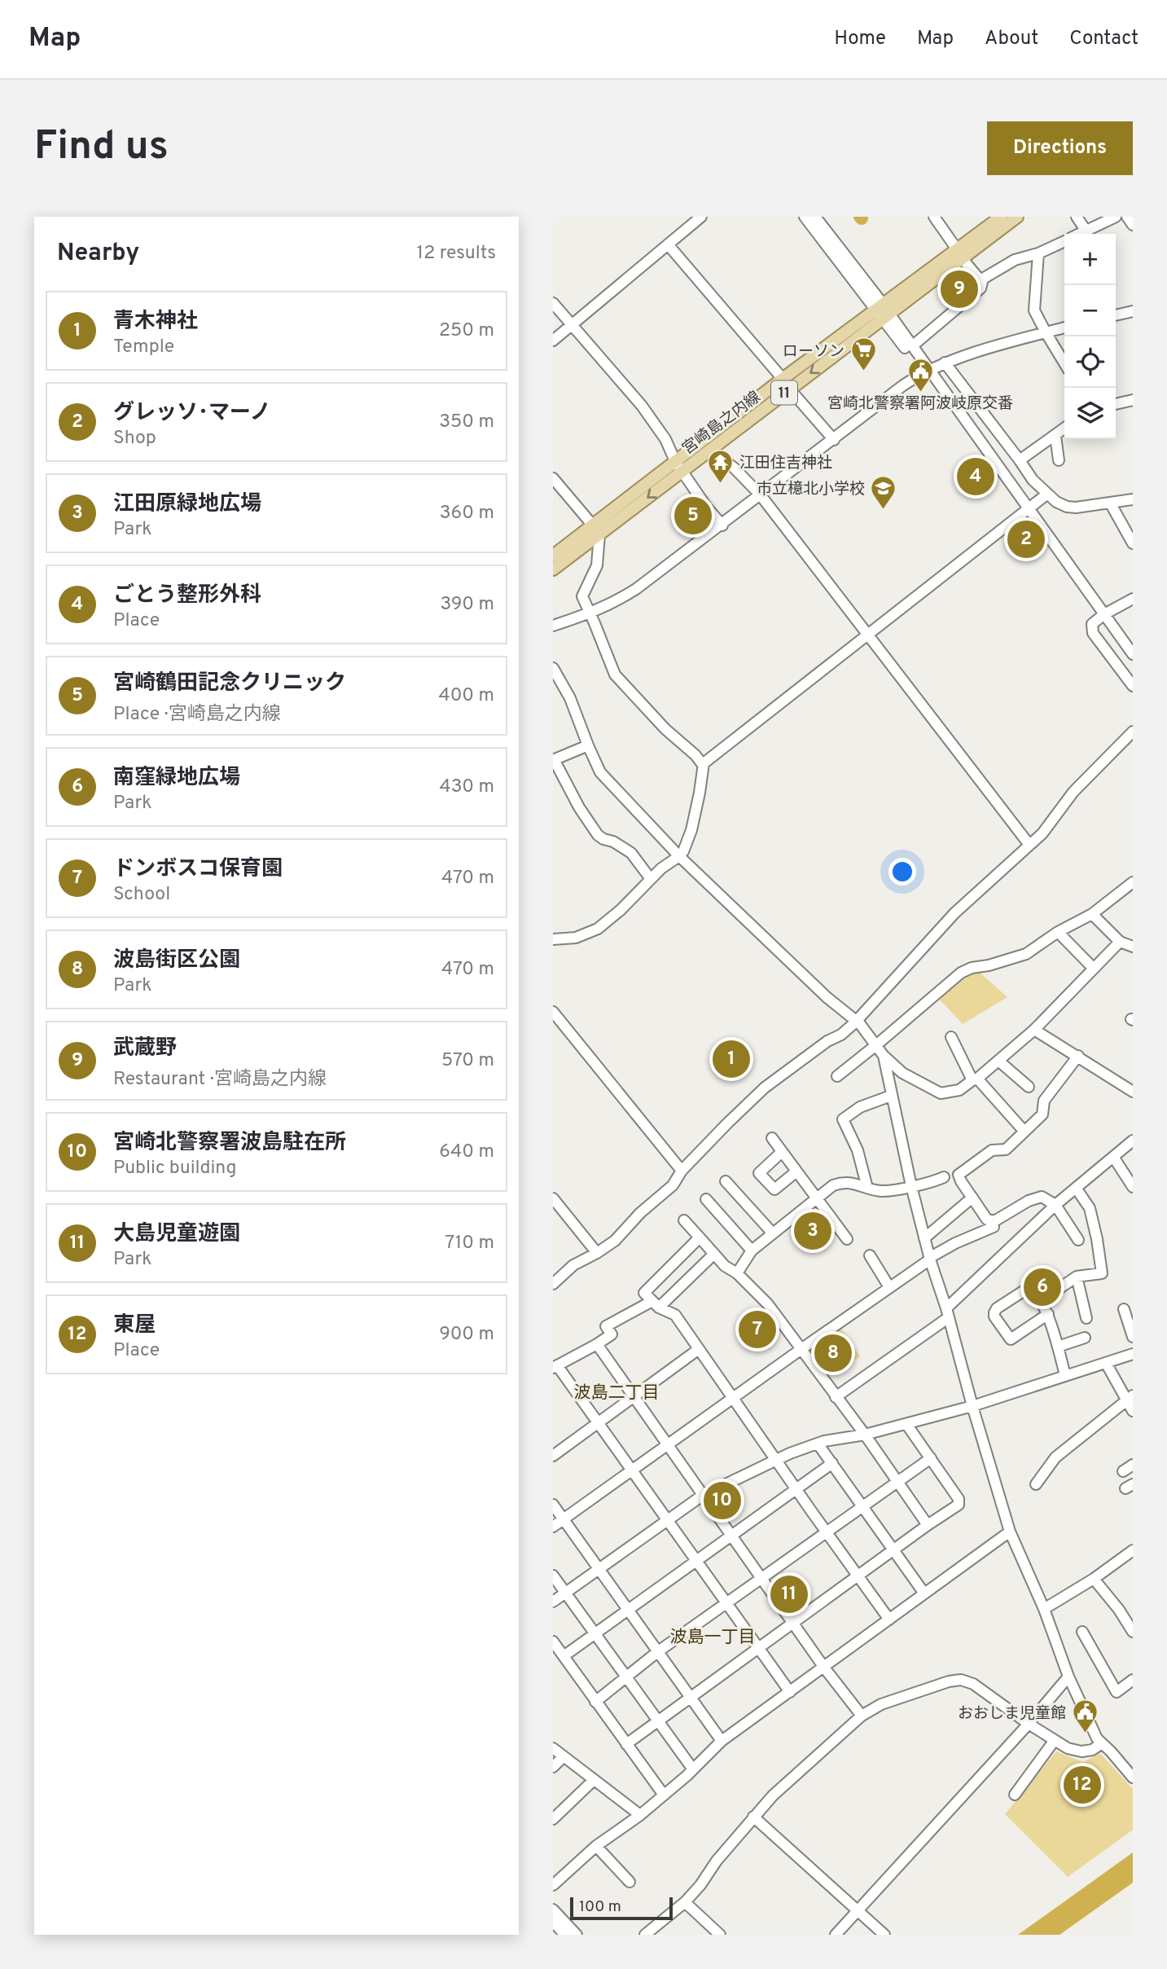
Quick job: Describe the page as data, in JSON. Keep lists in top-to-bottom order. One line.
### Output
{"streets":{"main road":["11","宮崎島之内線"]},"districts":["波島二丁目","波島一丁目"],"places":{"supermarket":["ローソン"],"public building":["宮崎北警察署阿波岐原交番","おおしま児童館"],"temple":["江田住吉神社"],"school or university":["市立檍北小学校"]},"scale_bar":"100 m","page":{"header":"Map","nav":["Home","Map","About","Contact"],"buttons":"Directions","title":"Find us","heading":["Nearby","12 results"],"map_buttons":["+","−"],"pins":["9","4","5","2","1","3","6","7","8","10","11","12"],"list":[{"mark":"1","name":"青木神社","note":"Temple","value":"250 m"},{"mark":"2","name":"グレッソ･マーノ","note":"Shop","value":"350 m"},{"mark":"3","name":"江田原緑地広場","note":"Park","value":"360 m"},{"mark":"4","name":"ごとう整形外科","note":"Place","value":"390 m"},{"mark":"5","name":"宮崎鶴田記念クリニック","note":"Place · 宮崎島之内線","value":"400 m"},{"mark":"6","name":"南窪緑地広場","note":"Park","value":"430 m"},{"mark":"7","name":"ドンボスコ保育園","note":"School","value":"470 m"},{"mark":"8","name":"波島街区公園","note":"Park","value":"470 m"},{"mark":"9","name":"武蔵野","note":"Restaurant · 宮崎島之内線","value":"570 m"},{"mark":"10","name":"宮崎北警察署波島駐在所","note":"Public building","value":"640 m"},{"mark":"11","name":"大島児童遊園","note":"Park","value":"710 m"},{"mark":"12","name":"東屋","note":"Place","value":"900 m"}],"scale":"100 m"}}
